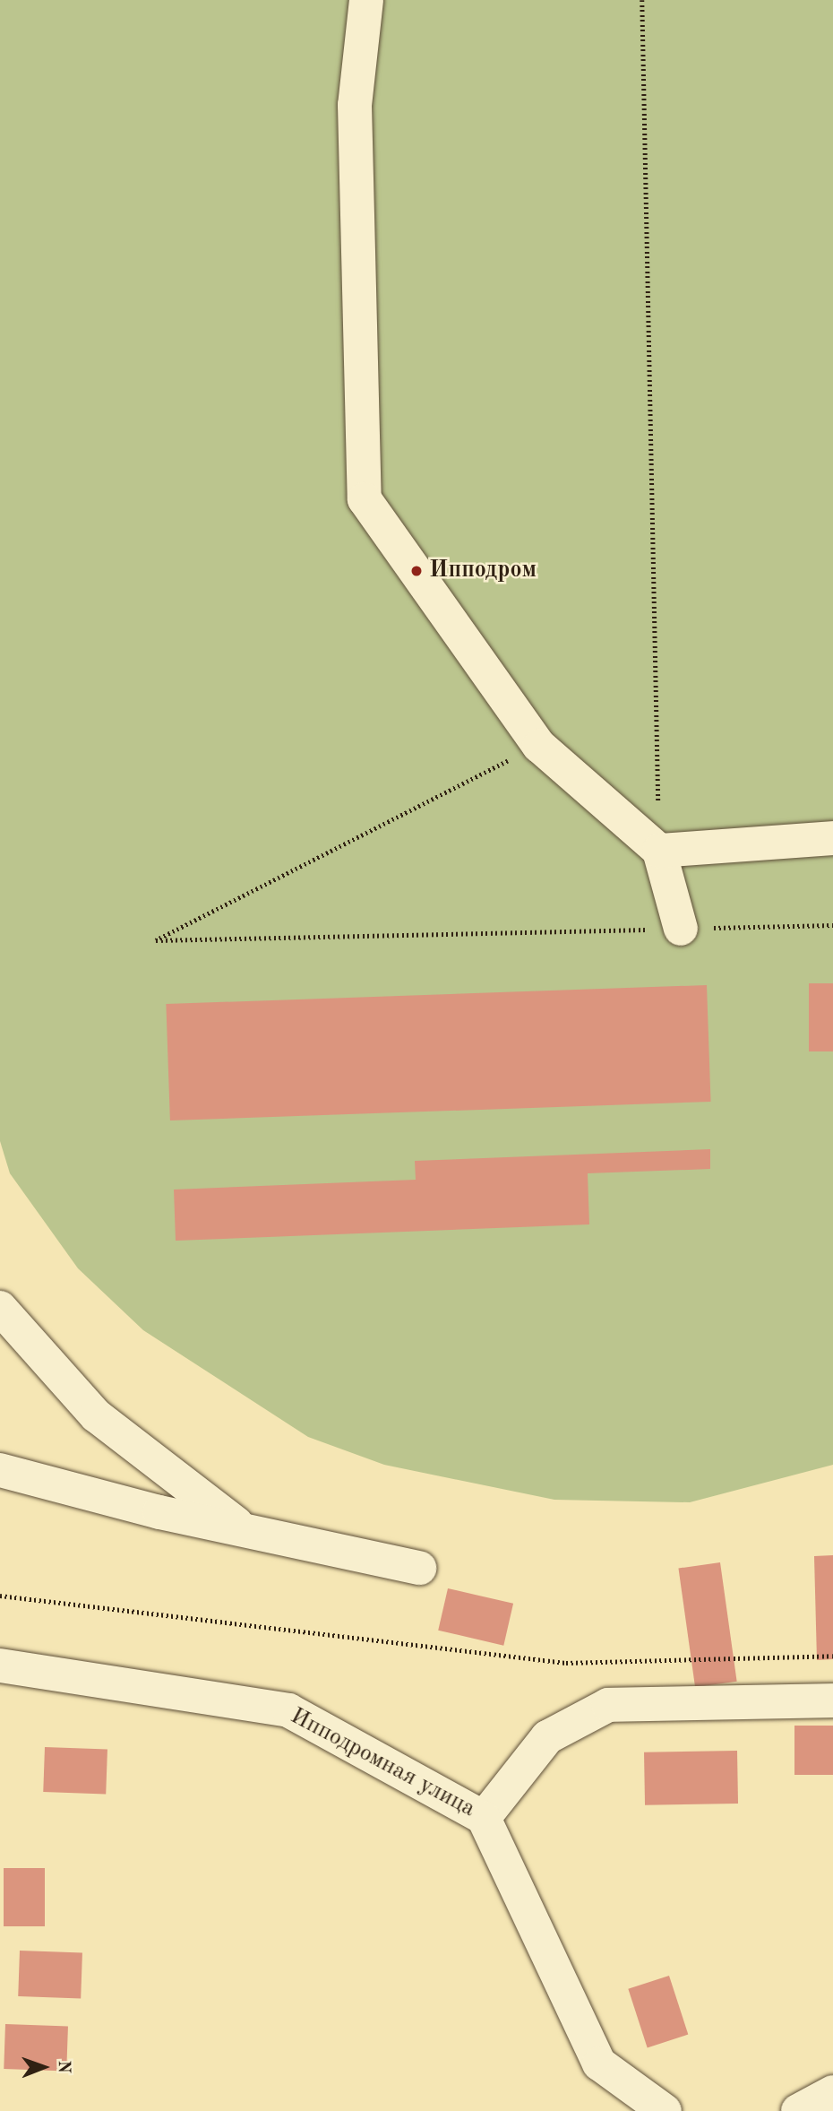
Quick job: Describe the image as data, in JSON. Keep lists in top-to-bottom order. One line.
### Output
{"streets":{"street":["Ипподромная улица"]},"places":["Ипподром"],"north":"right"}
